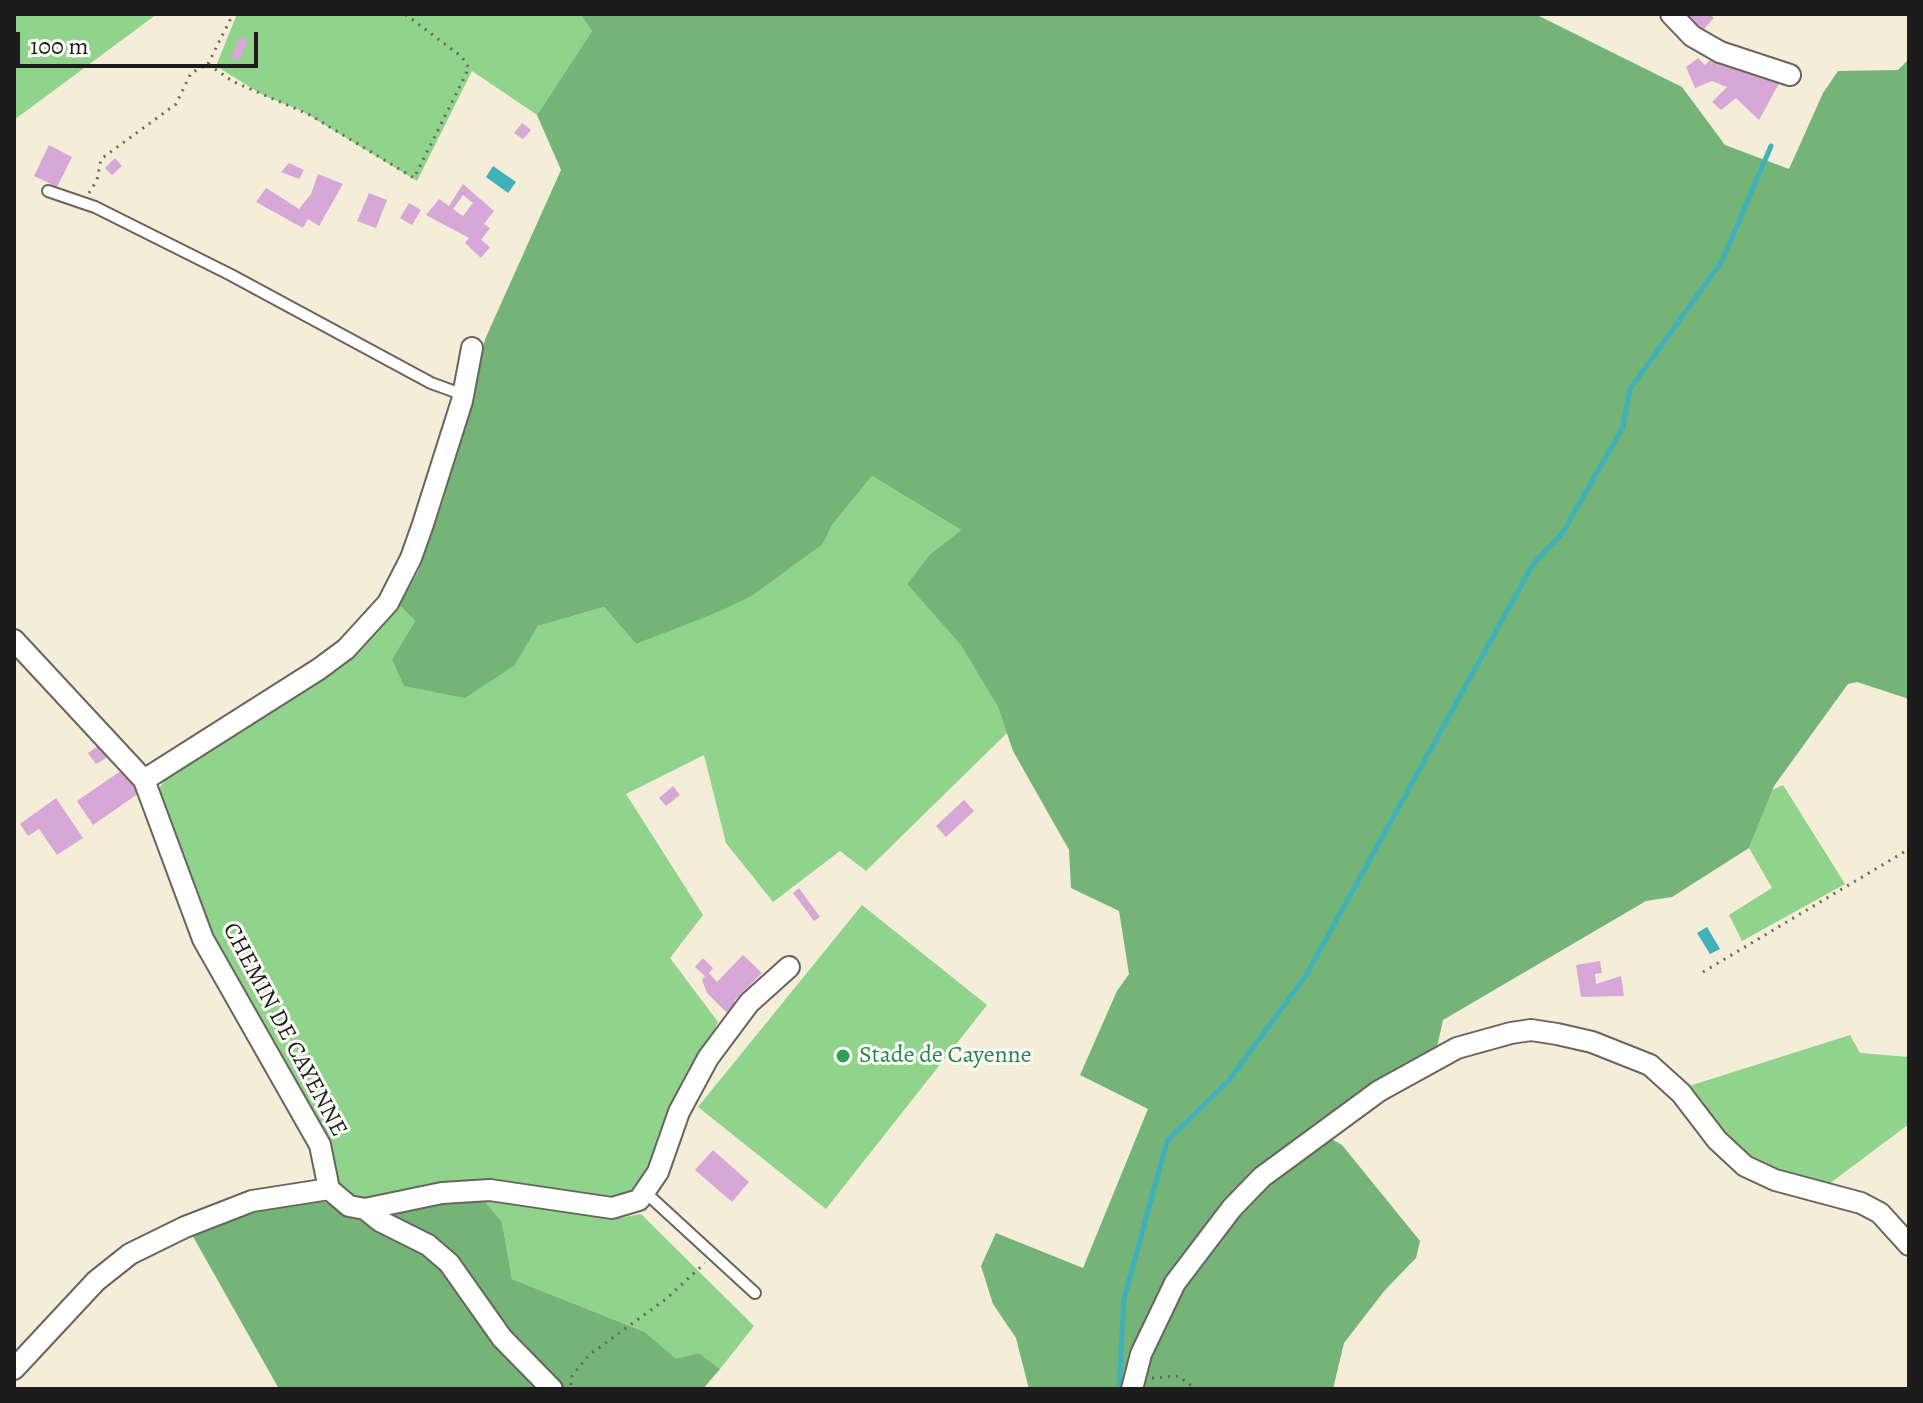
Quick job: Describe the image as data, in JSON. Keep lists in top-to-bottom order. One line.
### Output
{"streets":{"street":["CHEMIN DE CAYENNE"]},"places":["Stade de Cayenne"],"scale_bar":"100 m"}
